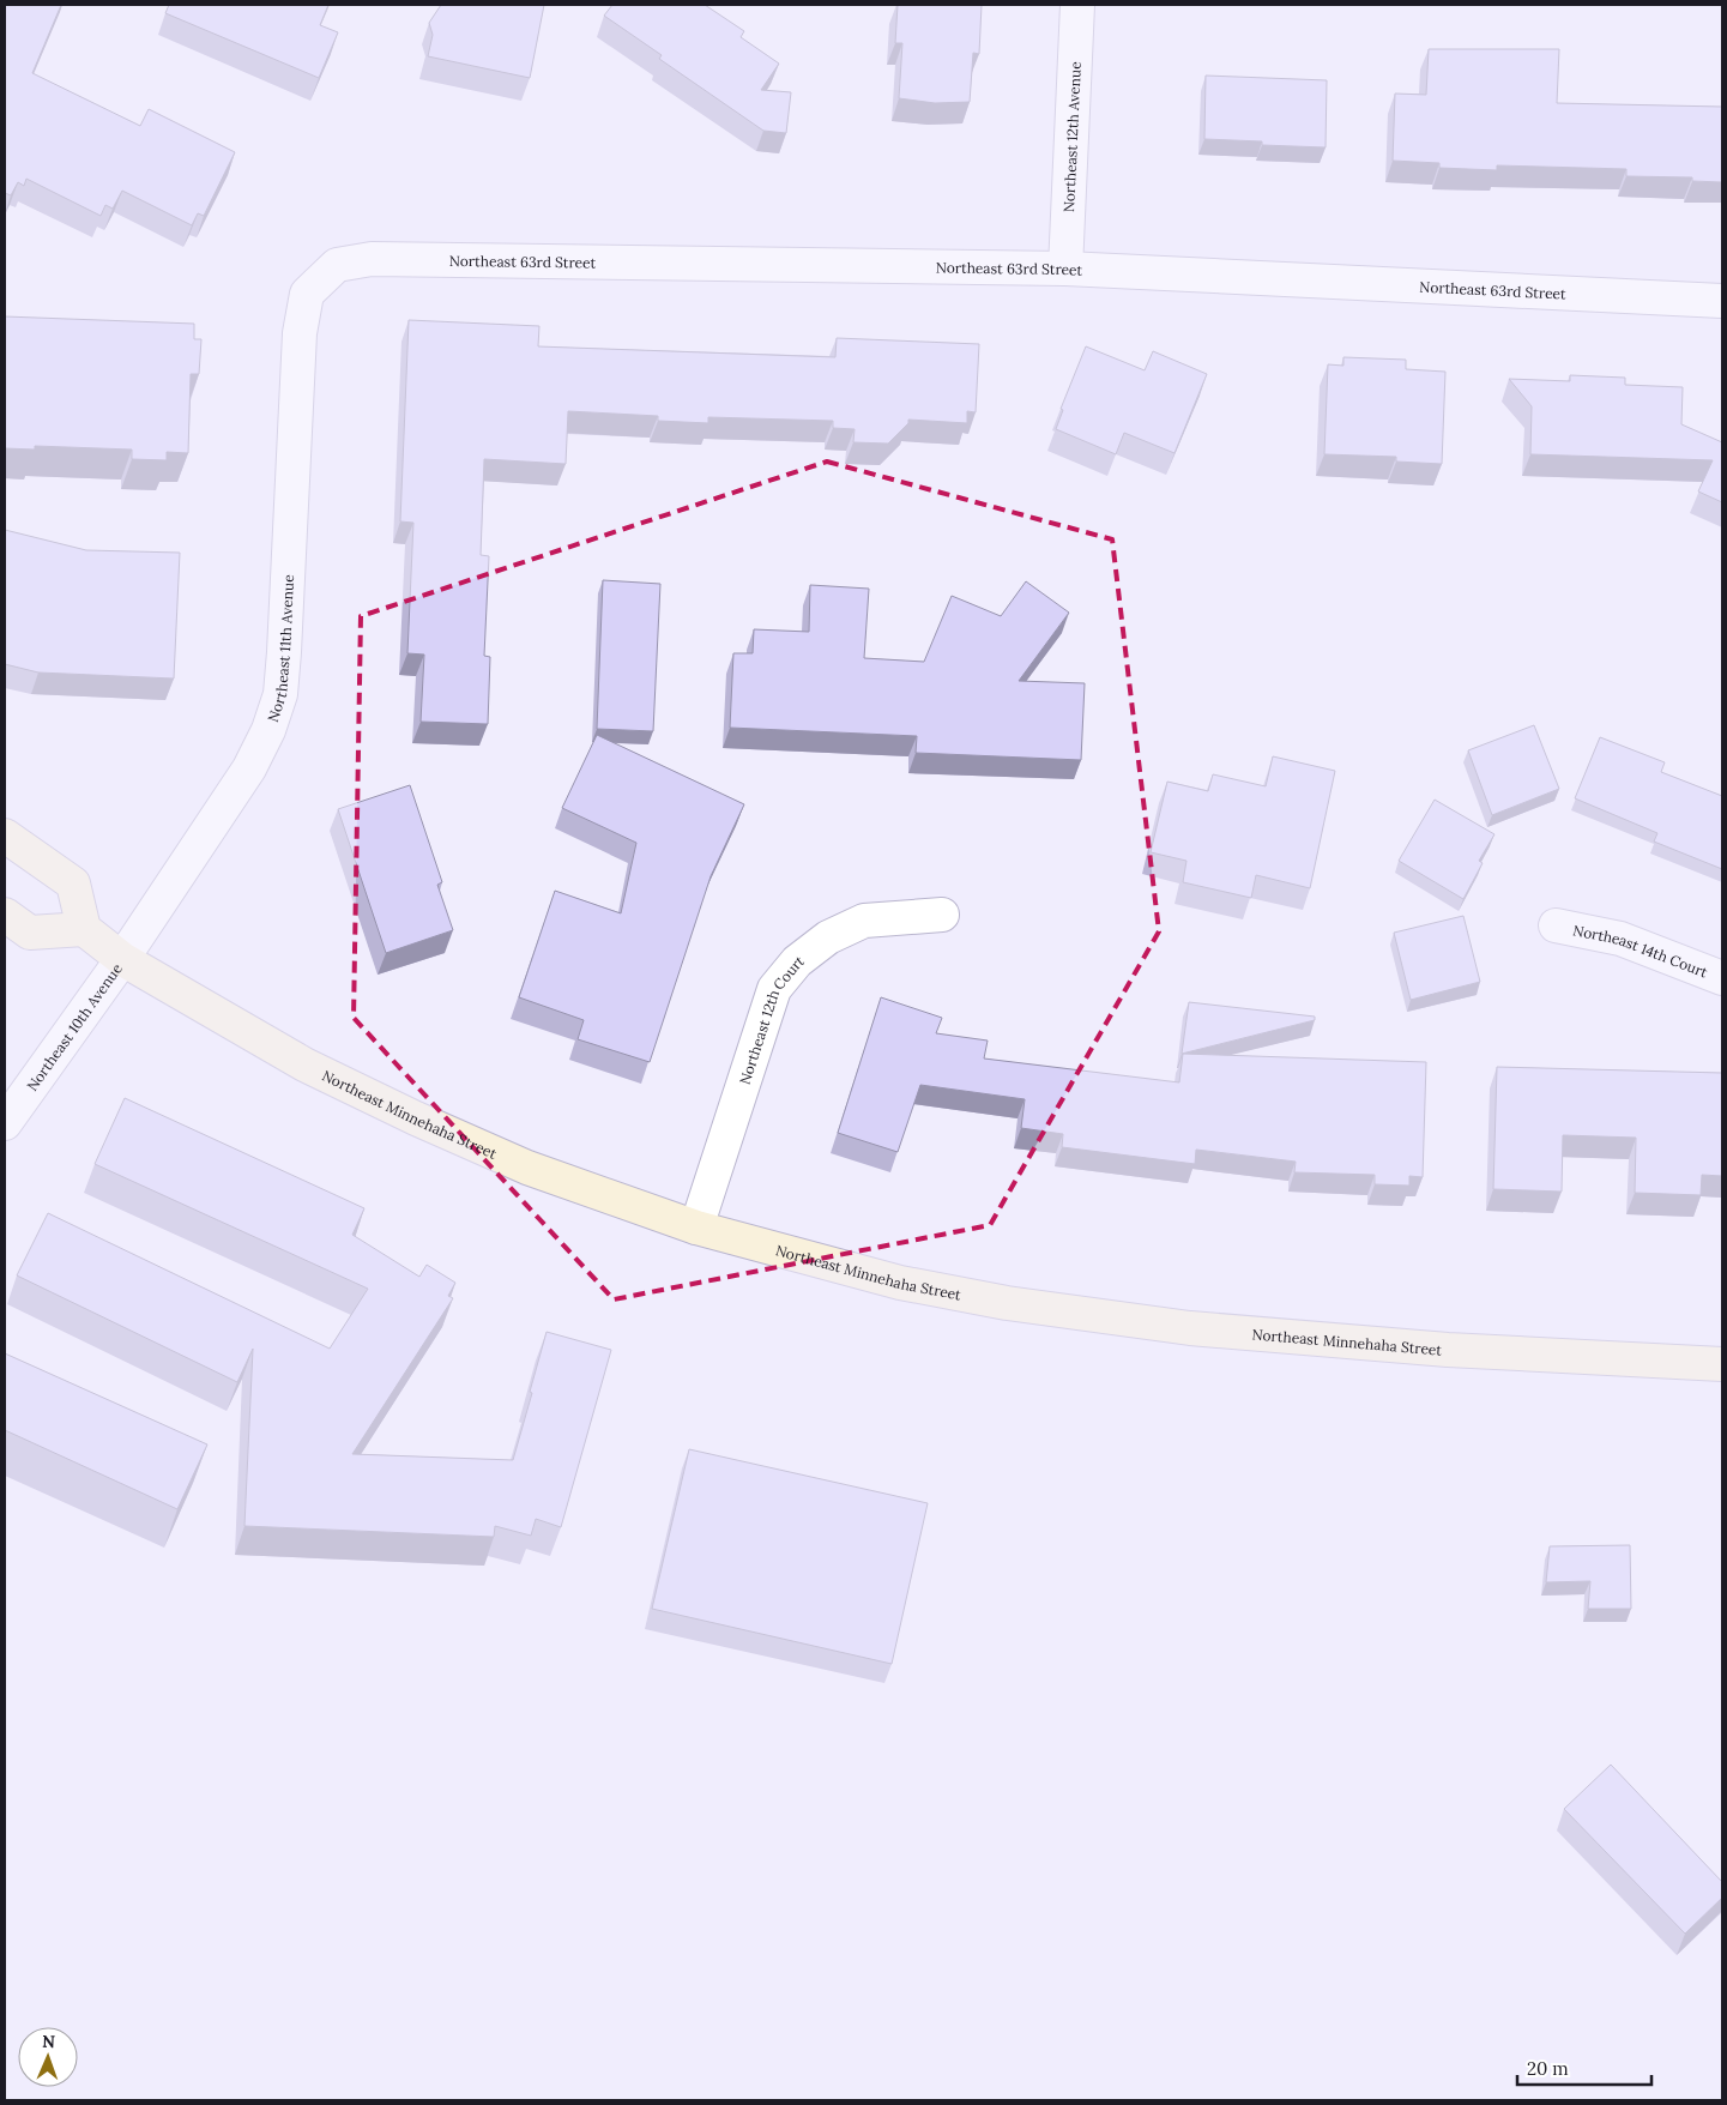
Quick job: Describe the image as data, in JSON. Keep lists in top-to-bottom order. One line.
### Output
{"streets":{"main road":["Northeast Minnehaha Street"],"street":["Northeast 12th Avenue","Northeast 63rd Street","Northeast 11th Avenue","Northeast 14th Court","Northeast 12th Court","Northeast 10th Avenue"]},"crossings":[["Northeast 12th Avenue","Northeast 63rd Street"],["Northeast 63rd Street","Northeast 11th Avenue"],["Northeast 11th Avenue","Northeast 10th Avenue"],["Northeast 11th Avenue","Northeast Minnehaha Street"],["Northeast 12th Court","Northeast Minnehaha Street"],["Northeast 10th Avenue","Northeast Minnehaha Street"]],"scale_bar":"20 m","north":"top"}
